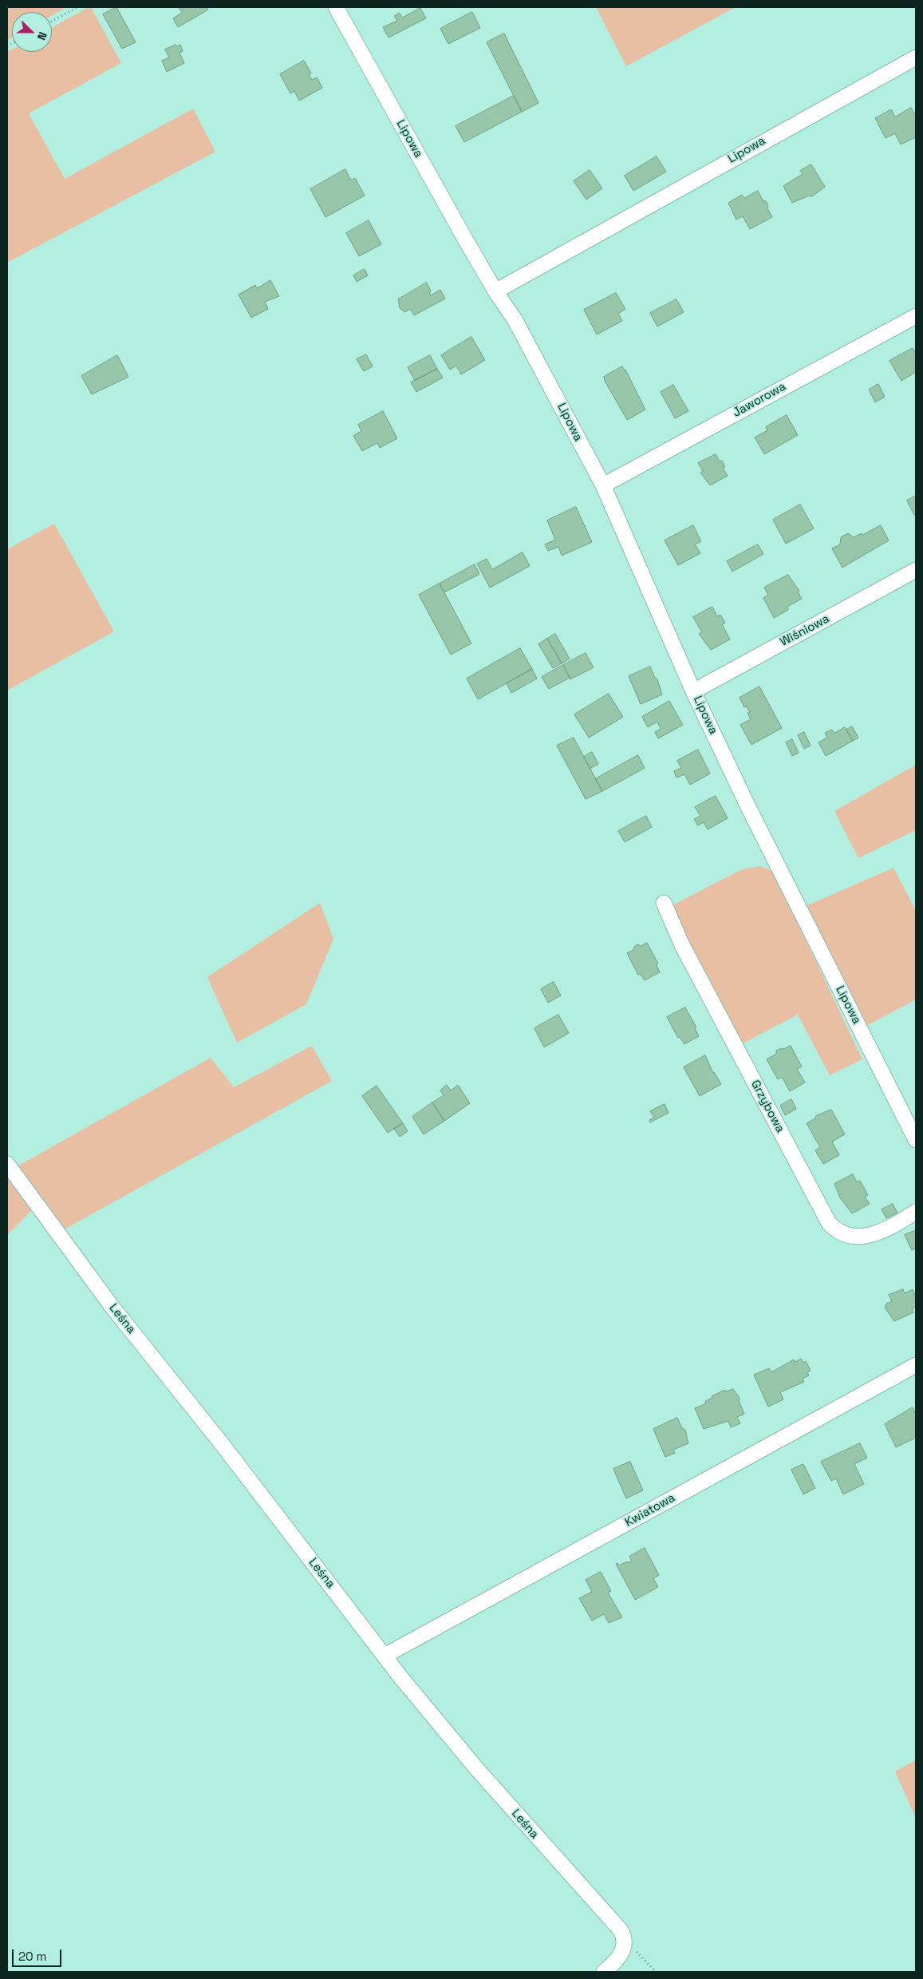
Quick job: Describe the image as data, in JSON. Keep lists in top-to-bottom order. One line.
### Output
{"streets":{"street":["Lipowa","Jaworowa","Wiśniowa","Grzybowa","Leśna","Kwiatowa"]},"crossings":[["Lipowa","Jaworowa"],["Lipowa","Wiśniowa"],["Leśna","Kwiatowa"]],"scale_bar":"20 m","north":"right"}
